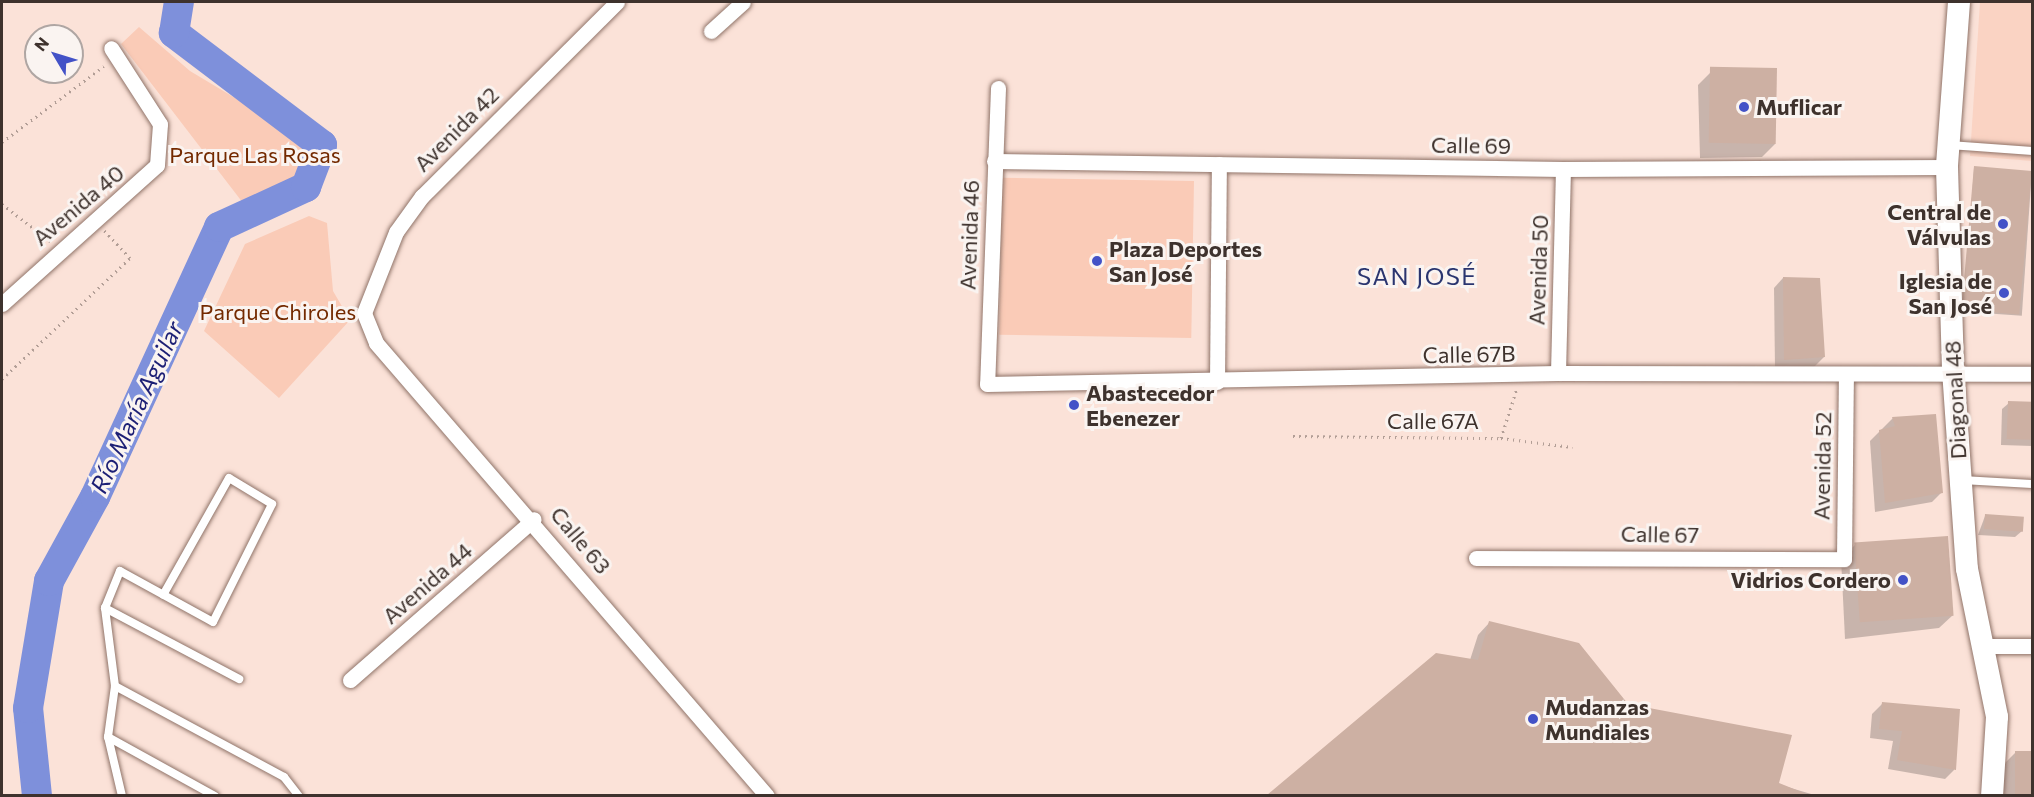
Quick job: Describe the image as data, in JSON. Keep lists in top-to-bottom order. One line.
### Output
{"streets":{"street":["Avenida 42","Calle 69","Avenida 40","Avenida 46","Avenida 50","Calle 67B","Diagonal 48","Avenida 52","Calle 67","Calle 63","Avenida 44"],"path":["Calle 67A"]},"crossings":[["Avenida 42","Calle 63"],["Calle 69","Avenida 46"],["Calle 69","Avenida 50"],["Calle 69","Diagonal 48"],["Avenida 46","Calle 67B"],["Avenida 50","Calle 67B"],["Calle 67B","Diagonal 48"],["Calle 67B","Avenida 52"],["Avenida 52","Calle 67"],["Calle 63","Avenida 44"]],"districts":["SAN JOSÉ"],"water":["Río María Aguilar"],"parks":["Parque Las Rosas","Parque Chiroles"],"places":["Muflicar","Central de Válvulas","Plaza Deportes San José","Iglesia de San José","Abastecedor Ebenezer","Vidrios Cordero","Mudanzas Mundiales"],"north":"top left"}
